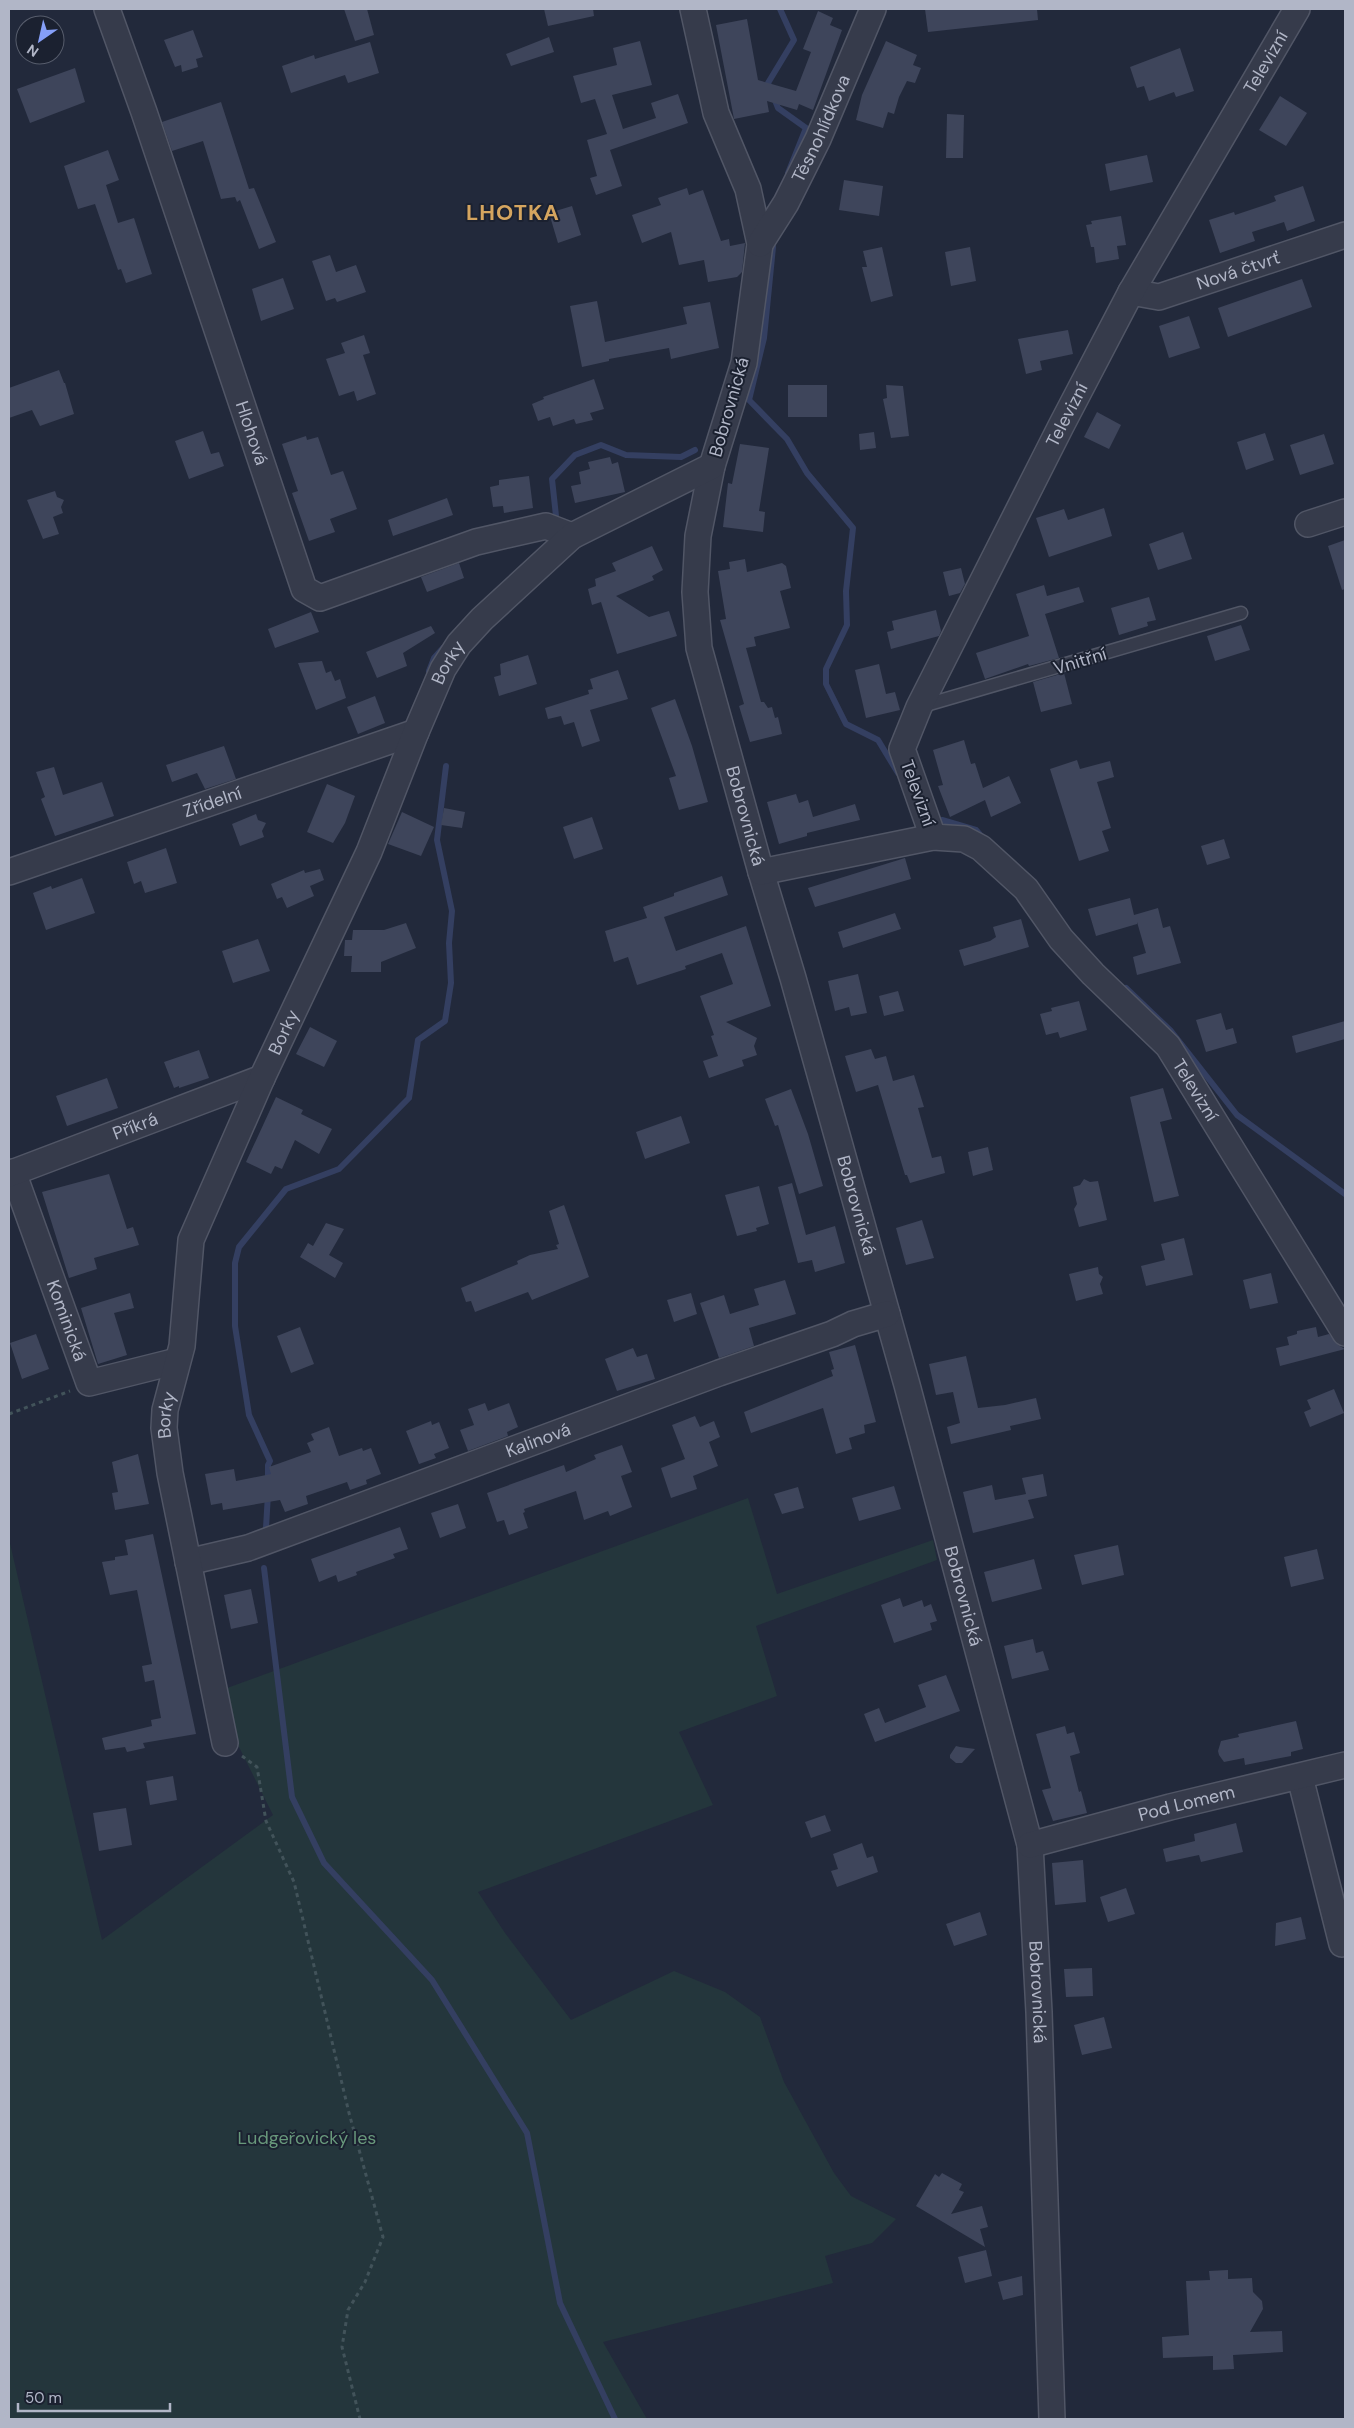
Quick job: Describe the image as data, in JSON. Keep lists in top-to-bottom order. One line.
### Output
{"streets":{"street":["Televizní","Těsnohlídkova","Nová čtvrť","Bobrovnická","Hlohová","Borky","Zřídelní","Příkrá","Kominická","Kalinová","Pod Lomem"],"lane":["Vnitřní"]},"crossings":[["Televizní","Nová čtvrť"],["Televizní","Bobrovnická"],["Televizní","Vnitřní"],["Těsnohlídkova","Bobrovnická"],["Bobrovnická","Borky"],["Bobrovnická","Kalinová"],["Bobrovnická","Pod Lomem"],["Hlohová","Borky"],["Borky","Zřídelní"],["Borky","Příkrá"],["Borky","Kominická"],["Borky","Kalinová"],["Příkrá","Kominická"]],"districts":["LHOTKA"],"parks":["Ludgeřovický les"],"scale_bar":"50 m","north":"bottom left"}
